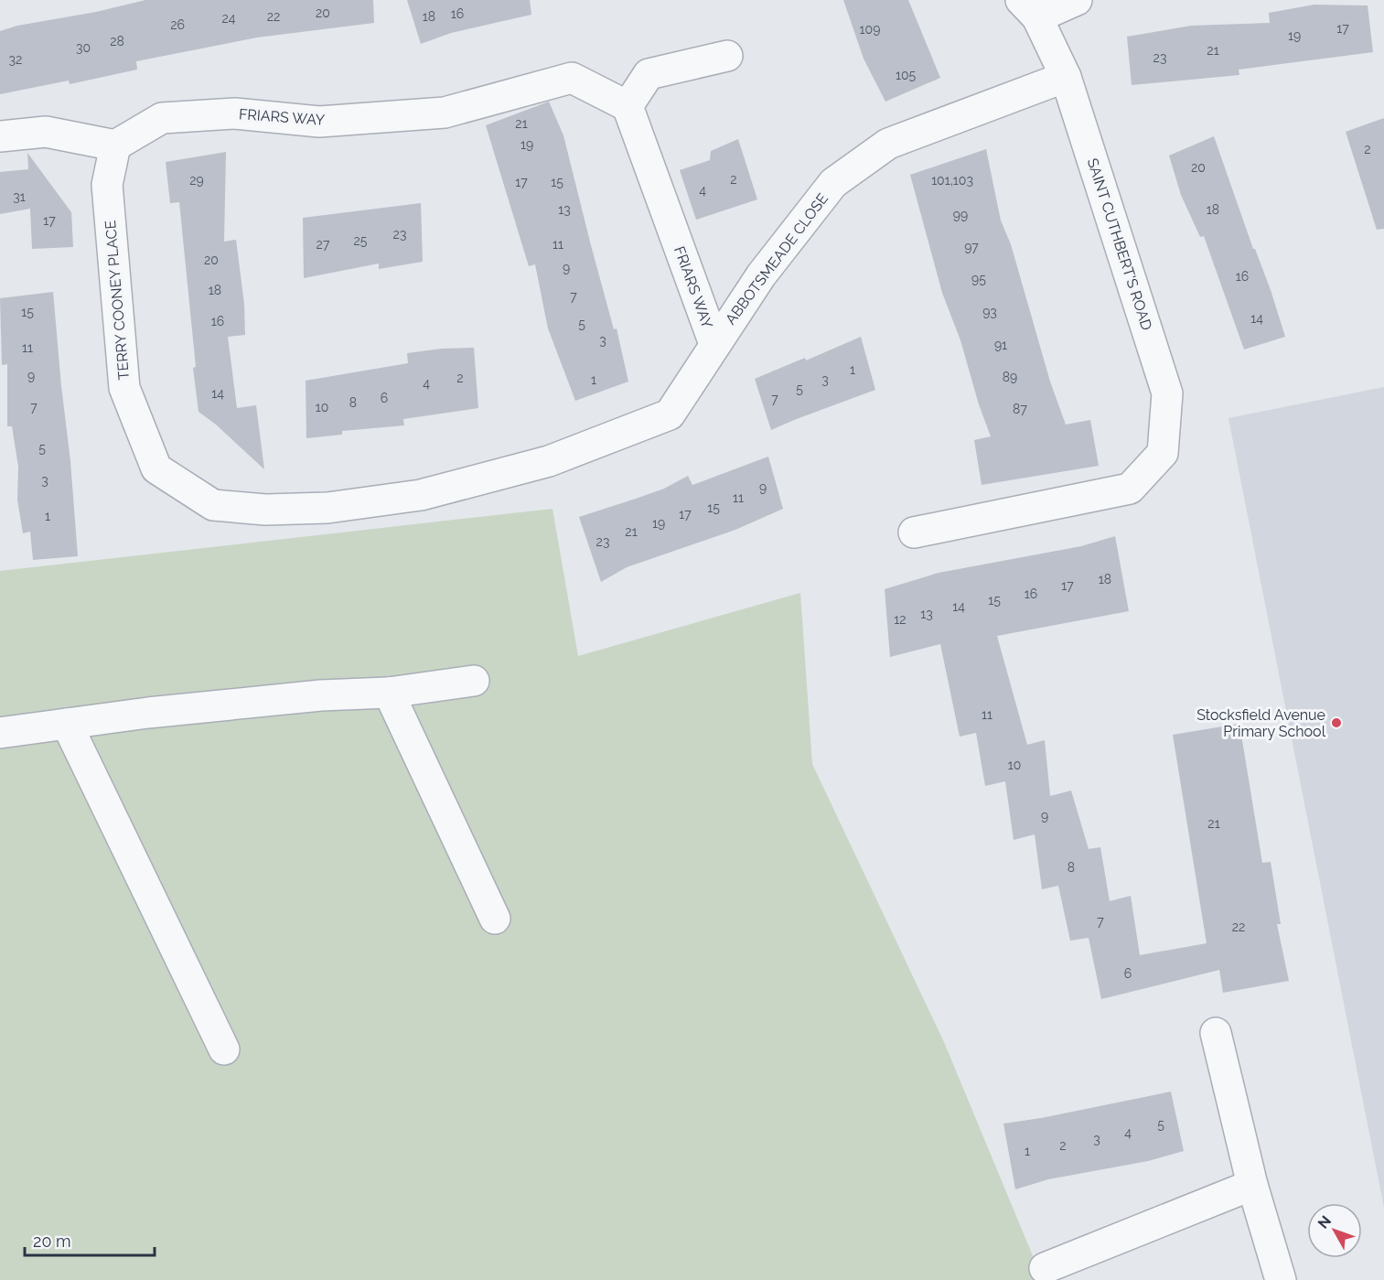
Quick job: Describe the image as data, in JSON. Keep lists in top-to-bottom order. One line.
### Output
{"streets":{"street":["FRIARS WAY","SAINT CUTHBERT'S ROAD","ABBOTSMEADE CLOSE","TERRY COONEY PLACE"]},"crossings":[["FRIARS WAY","ABBOTSMEADE CLOSE"],["FRIARS WAY","TERRY COONEY PLACE"],["SAINT CUTHBERT'S ROAD","ABBOTSMEADE CLOSE"],["ABBOTSMEADE CLOSE","TERRY COONEY PLACE"]],"places":["Stocksfield Avenue Primary School"],"house_numbers":["20","16","22","18","24","26","17","109","19","28","30","21","23","32","105","21","19","2","20","2","29","101,103","17","15","4","31","13","18","99","17","23","25","27","11","97","20","9","16","95","18","7","15","93","14","16","5","3","91","11","1","9","89","2","1","3","4","5","14","6","7","8","7","10","87","5","3","9","11","15","17","1","19","21","23","18","17","16","15","14","13","12","11","10","9","21","8","7","22","6","5","4","3","2","1"],"scale_bar":"20 m","north":"top left"}
